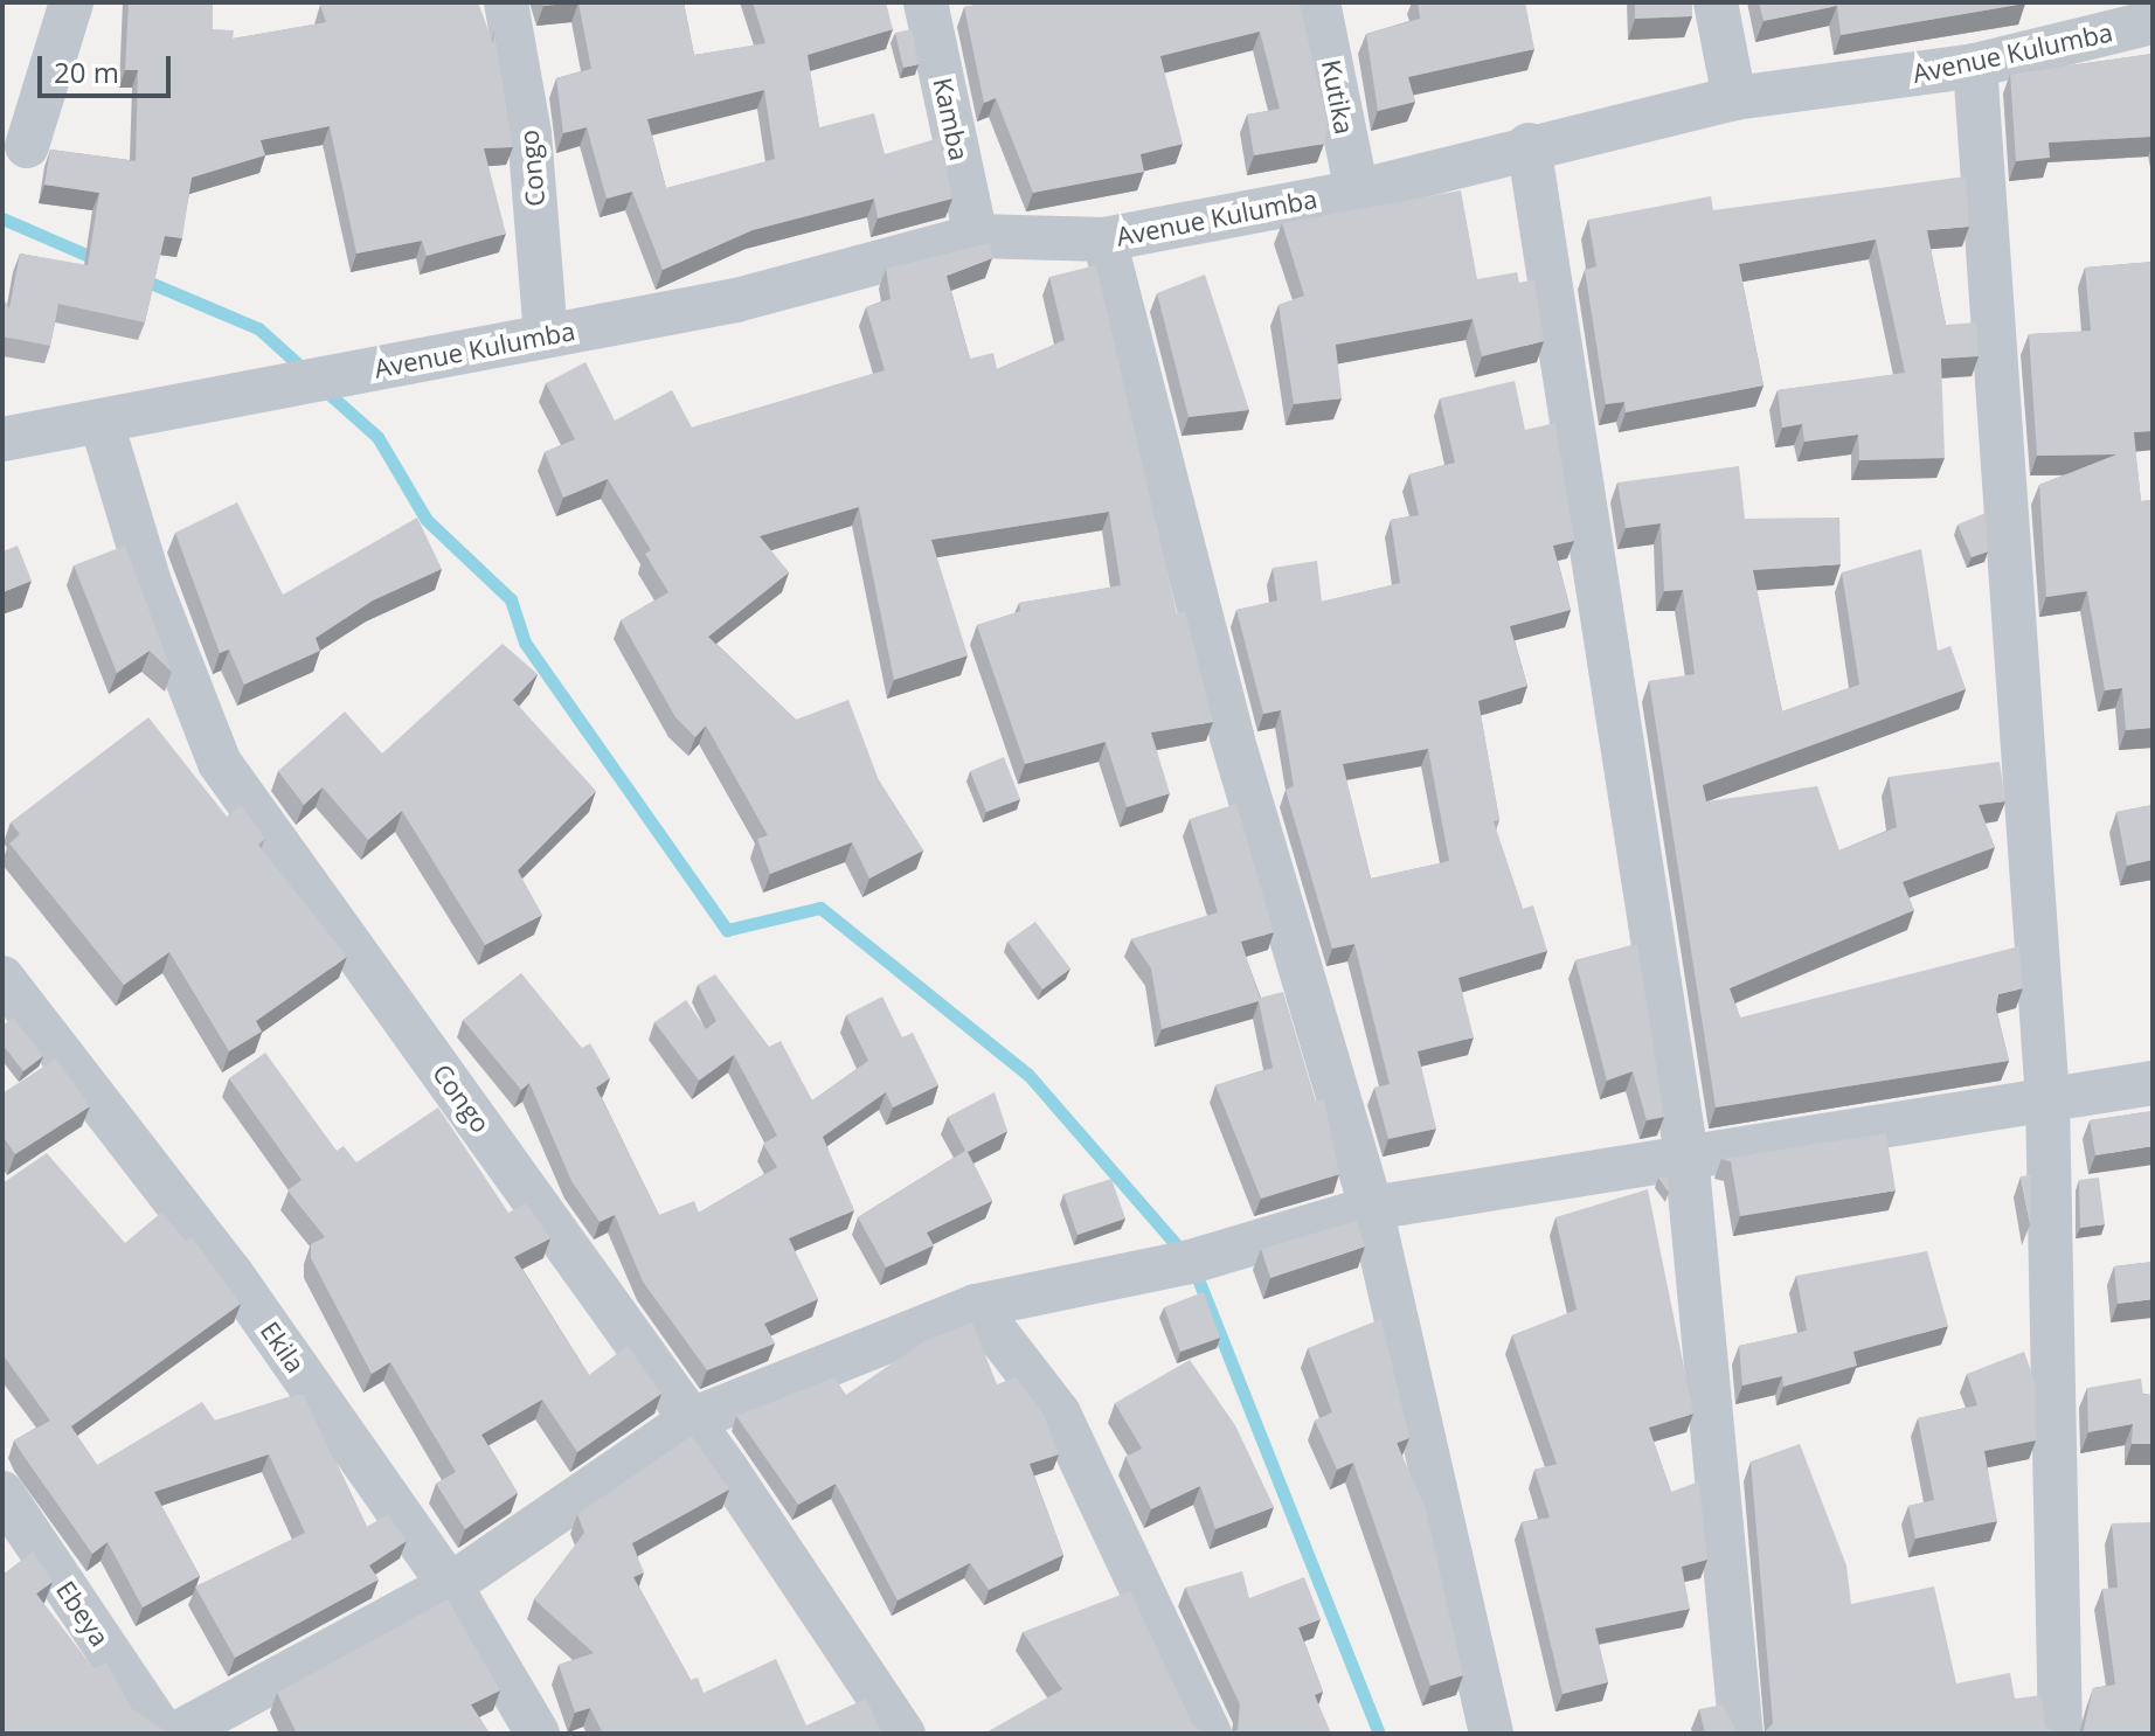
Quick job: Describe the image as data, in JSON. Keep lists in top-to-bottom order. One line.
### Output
{"streets":{"street":["Avenue Kulumba","Kutika","Kamba","Congo","Ekila","Ebeya"]},"crossings":[["Avenue Kulumba","Kutika"],["Avenue Kulumba","Kamba"],["Avenue Kulumba","Congo"]],"scale_bar":"20 m"}
